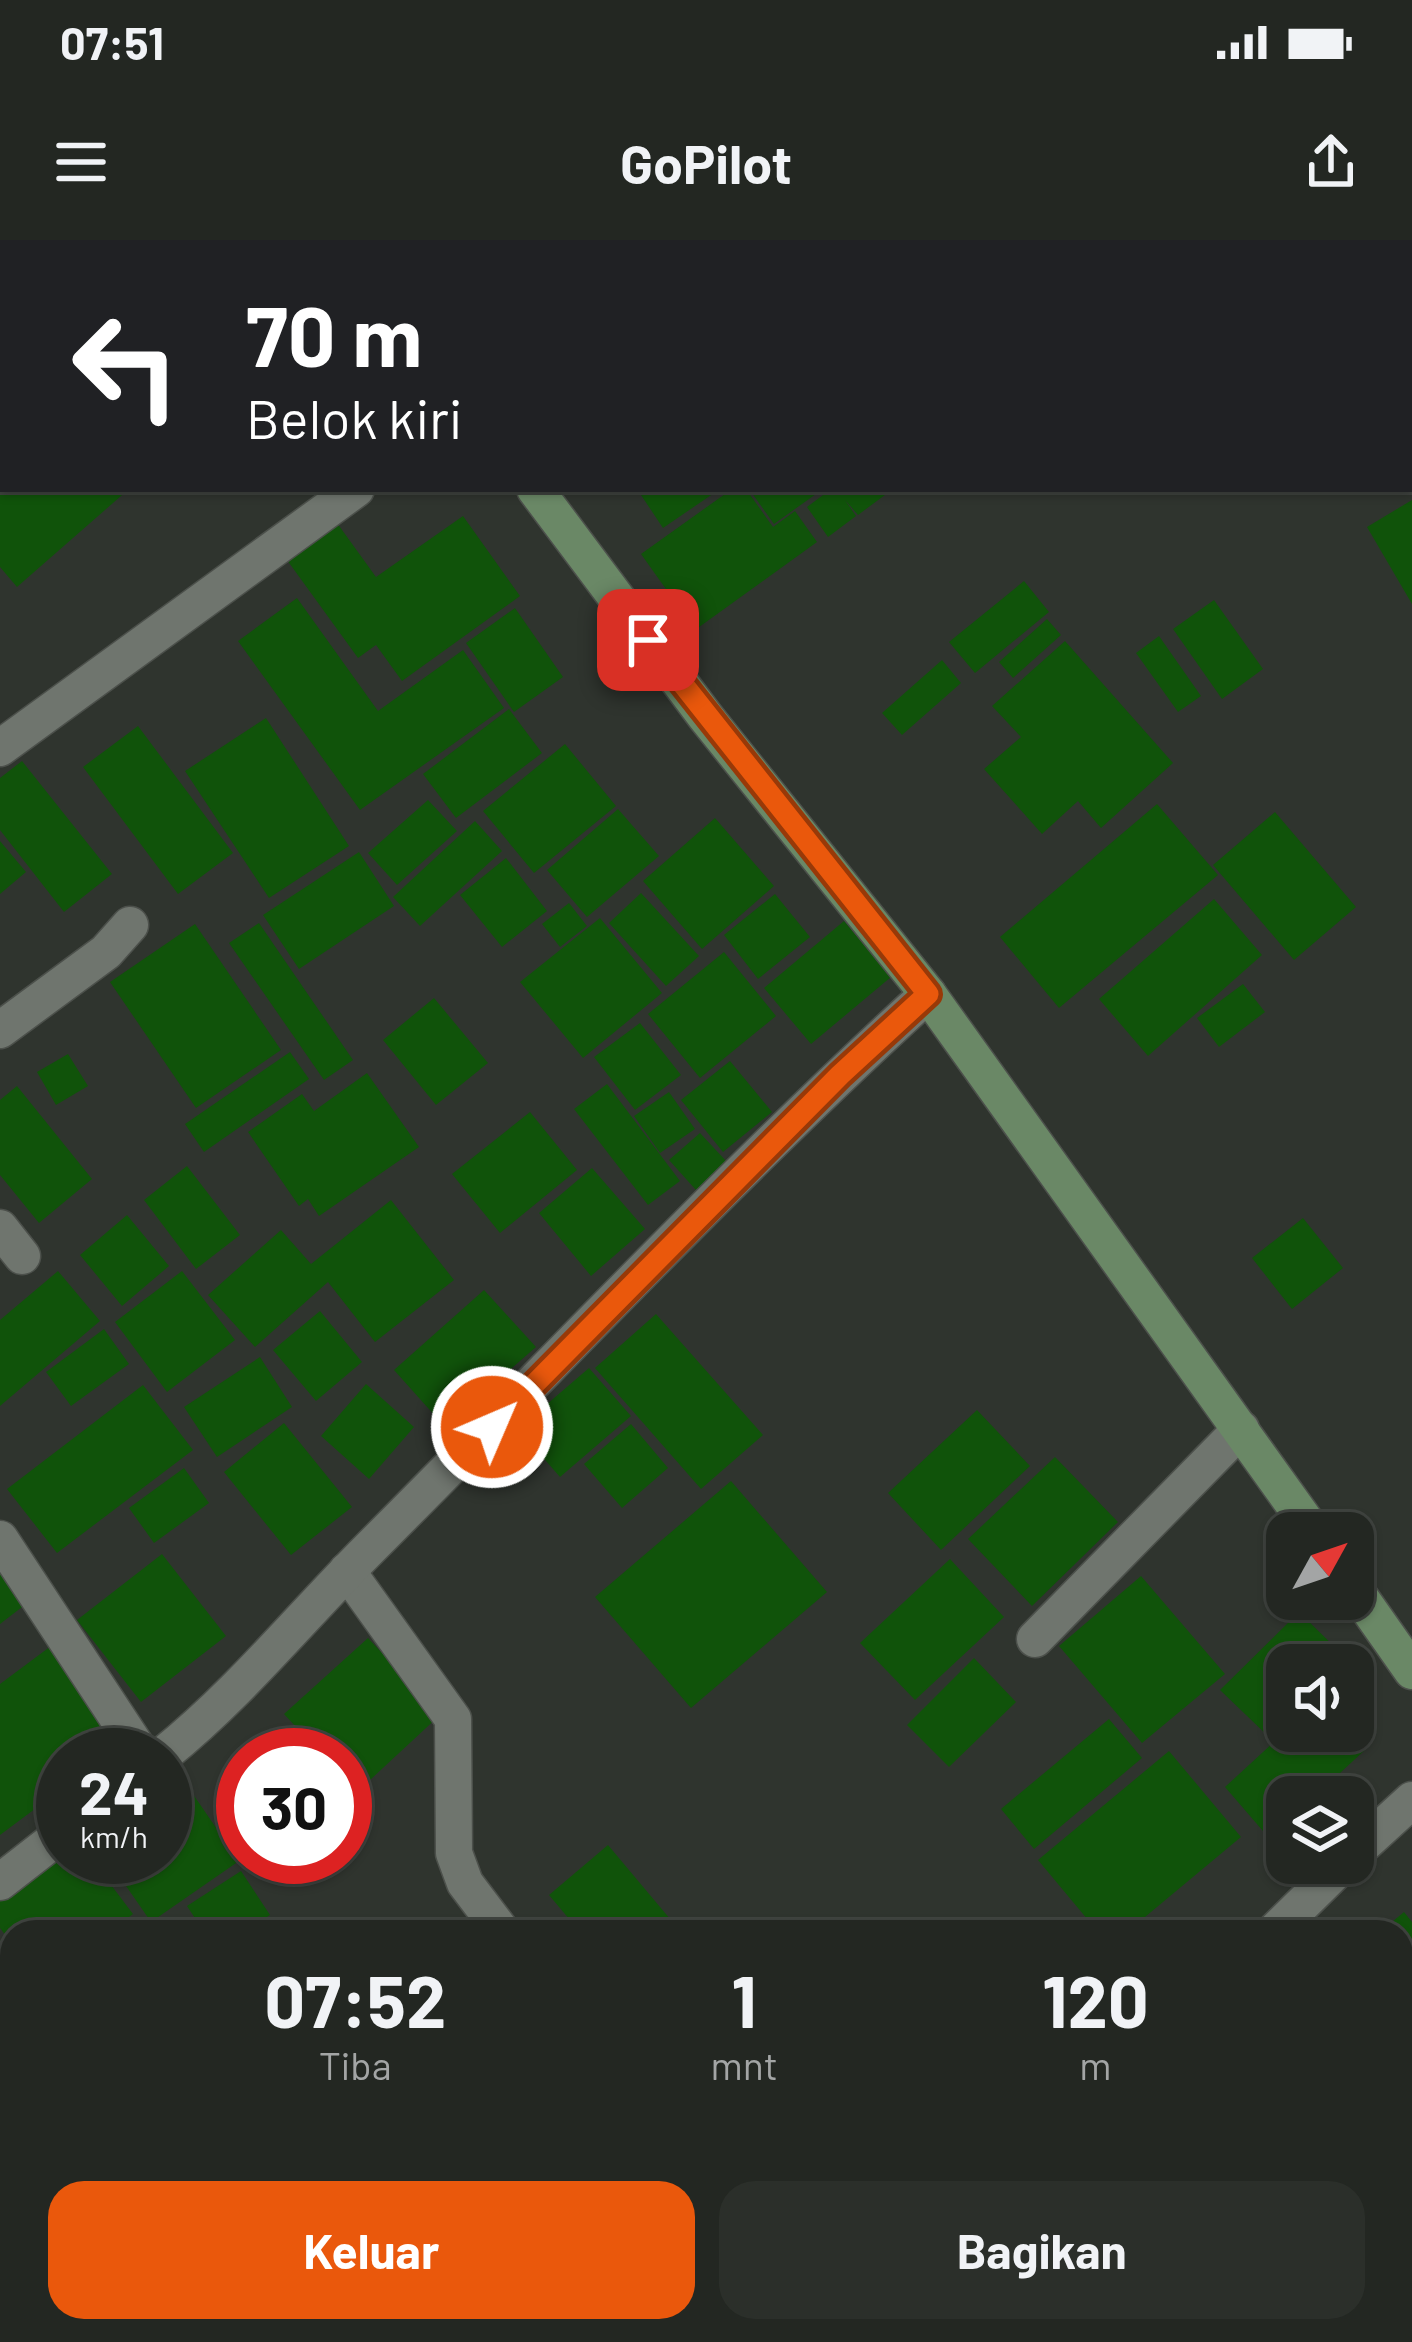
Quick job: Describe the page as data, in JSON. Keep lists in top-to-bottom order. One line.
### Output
{"north":"top right","page":{"status":"07:51","header":"GoPilot","turn":["70 m","Belok kiri"],"speed":"24 km/h","limit":"30","eta":["07:52","Tiba","1","mnt","120","m"],"buttons":["Keluar","Bagikan"]}}
